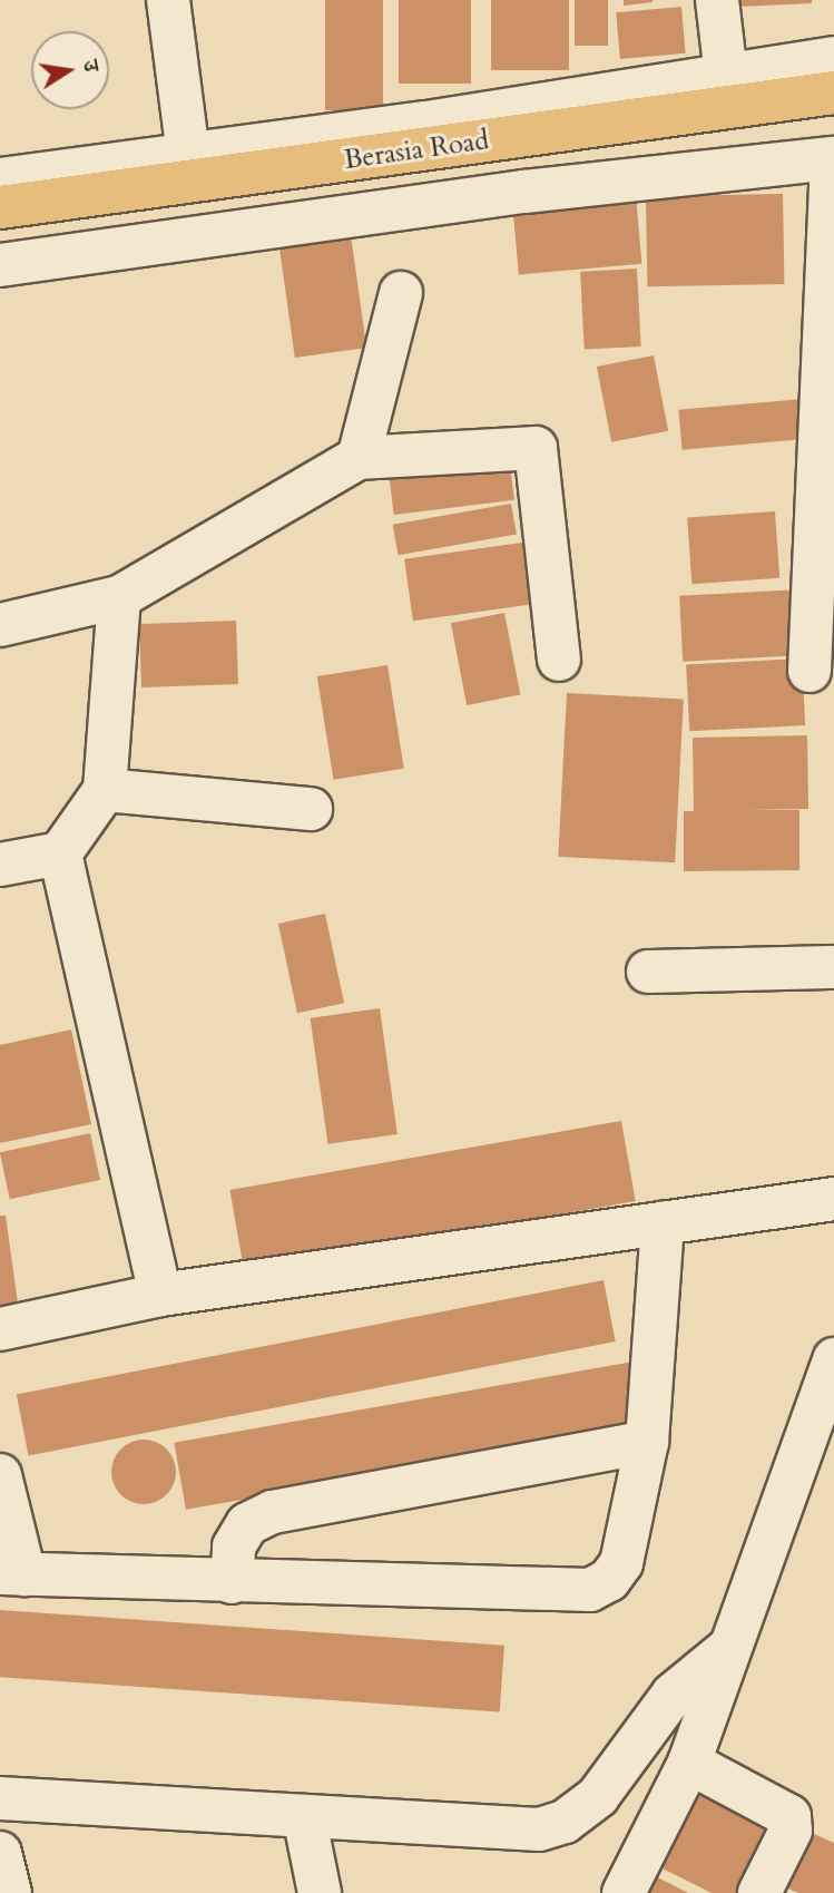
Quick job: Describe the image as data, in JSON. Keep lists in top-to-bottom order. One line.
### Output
{"streets":{"main road":["Berasia Road"]},"north":"right"}
